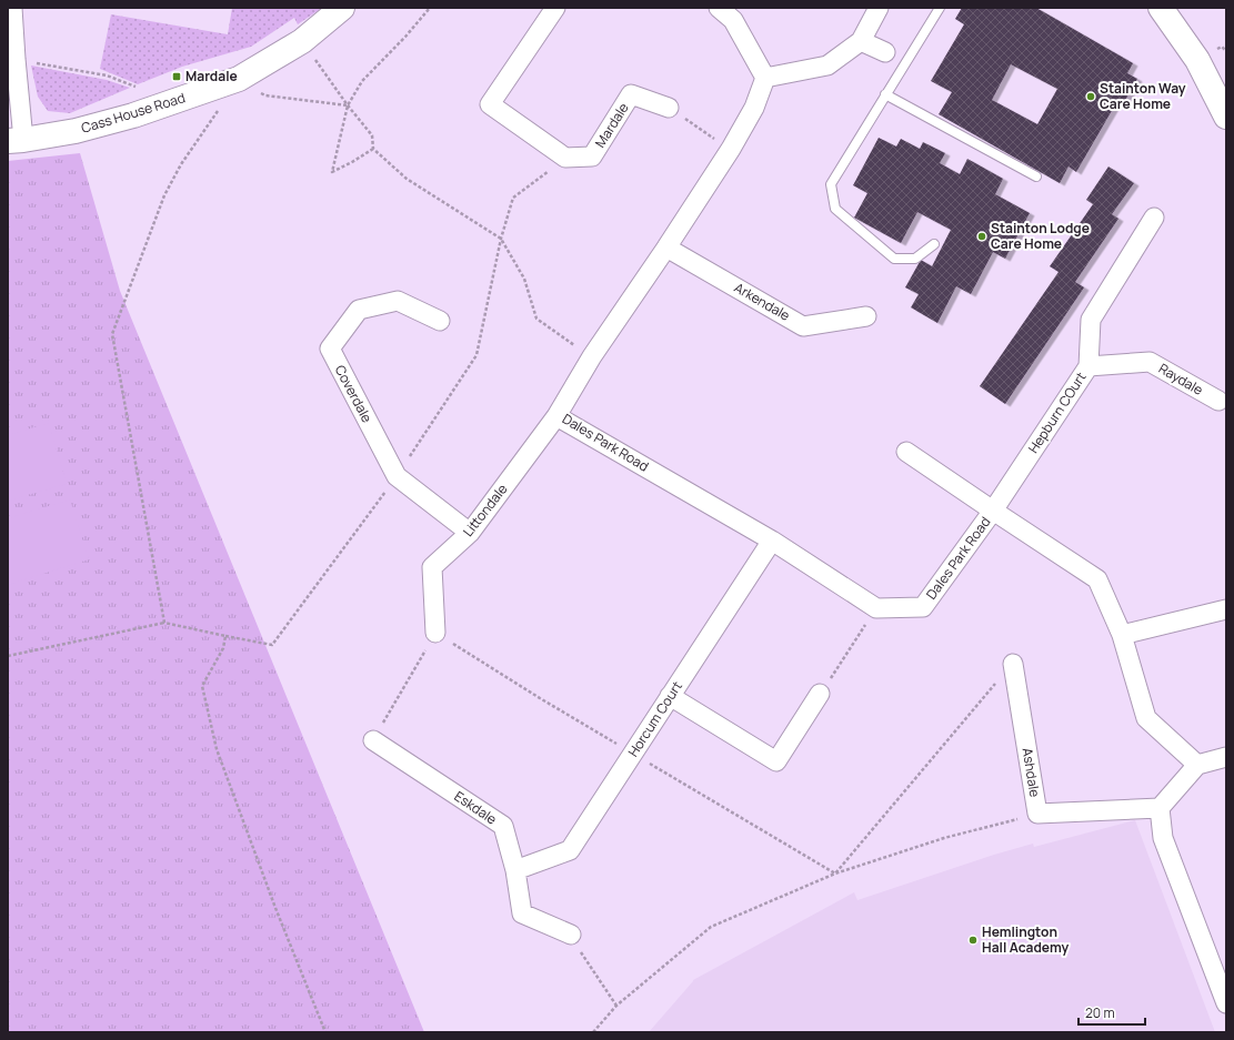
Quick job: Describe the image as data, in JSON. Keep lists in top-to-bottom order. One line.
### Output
{"streets":{"street":["Cass House Road","Mardale","Arkendale","Raydale","Coverdale","Hepburn COurt","Dales Park Road","Littondale","Horcum Court","Ashdale","Eskdale"]},"crossings":[["Arkendale","Dales Park Road"],["Raydale","Hepburn COurt"],["Coverdale","Littondale"],["Hepburn COurt","Dales Park Road"],["Dales Park Road","Littondale"],["Dales Park Road","Horcum Court"],["Horcum Court","Eskdale"]],"places":{"transit":["Mardale"],"other":["Stainton Way Care Home","Stainton Lodge Care Home","Hemlington Hall Academy"]},"scale_bar":"20 m"}
